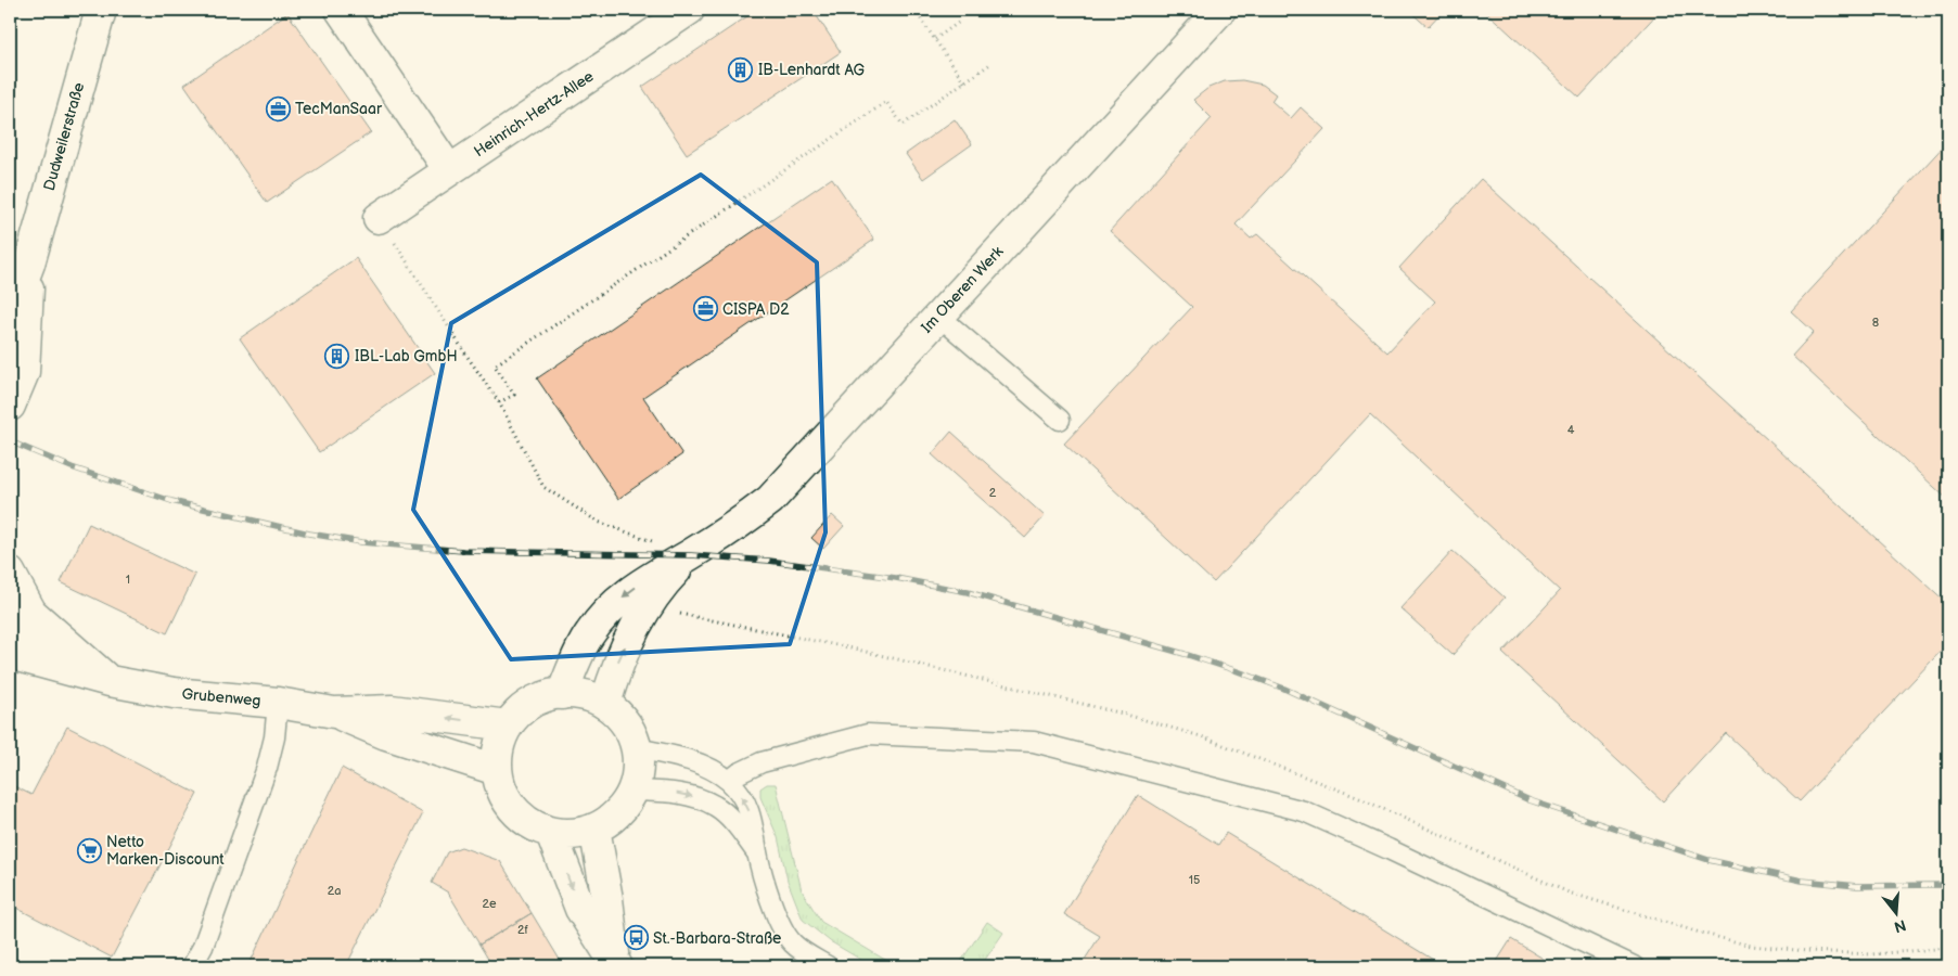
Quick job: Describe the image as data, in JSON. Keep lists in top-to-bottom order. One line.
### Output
{"streets":{"street":["Heinrich-Hertz-Allee","Dudweilerstraße","Im Oberen Werk","Grubenweg"]},"crossings":[["Im Oberen Werk","Grubenweg"]],"places":{"building":["IB-Lenhardt AG","IBL-Lab GmbH"],"office":["TecManSaar","CISPA D2"],"supermarket":["Netto Marken-Discount"],"bus stop":["St.-Barbara-Straße"]},"house_numbers":["8","4","2","1","15","2a","2e","2f"],"north":"bottom"}
